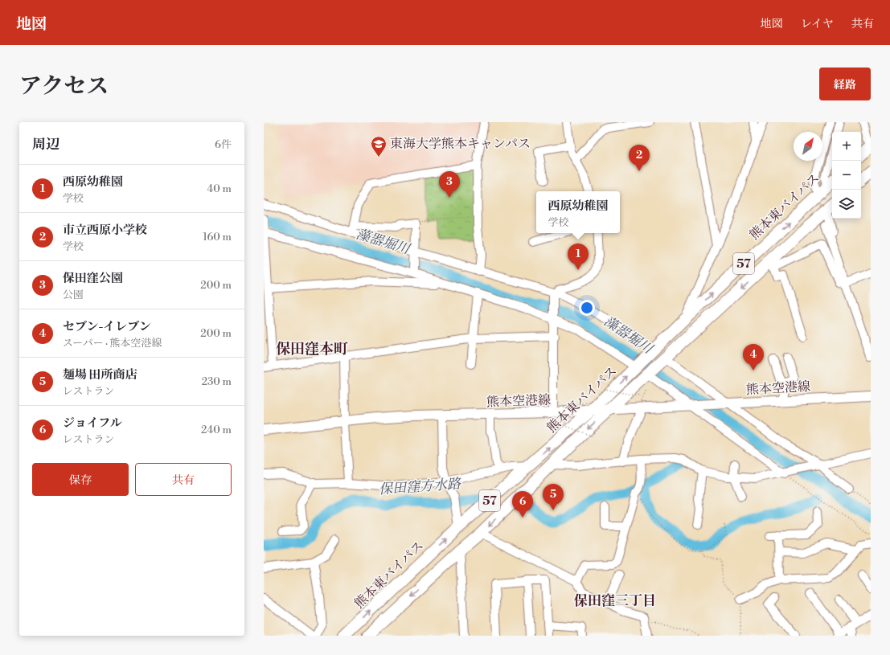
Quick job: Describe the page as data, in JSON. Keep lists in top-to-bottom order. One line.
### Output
{"streets":{"highway":["熊本東バイパス","57"],"main road":["熊本空港線"]},"crossings":[["熊本東バイパス","熊本空港線"]],"districts":["保田窪本町","保田窪三丁目"],"water":["藻器堀川","保田窪方水路"],"places":{"school or university":["東海大学熊本キャンパス"]},"north":"top right","page":{"header":"地図","nav":["地図","レイヤ","共有"],"title":"アクセス","buttons":["経路",["保存","共有"]],"heading":["周辺","6件"],"map_buttons":["+","−"],"pins":["2","3","1","4","5","6"],"list":[{"mark":"1","name":"西原幼稚園","note":"学校","value":"40 m"},{"mark":"2","name":"市立西原小学校","note":"学校","value":"160 m"},{"mark":"3","name":"保田窪公園","note":"公園","value":"200 m"},{"mark":"4","name":"セブン-イレブン","note":"スーパー · 熊本空港線","value":"200 m"},{"mark":"5","name":"麺場 田所商店","note":"レストラン","value":"230 m"},{"mark":"6","name":"ジョイフル","note":"レストラン","value":"240 m"}],"popup":["西原幼稚園","学校"]}}
